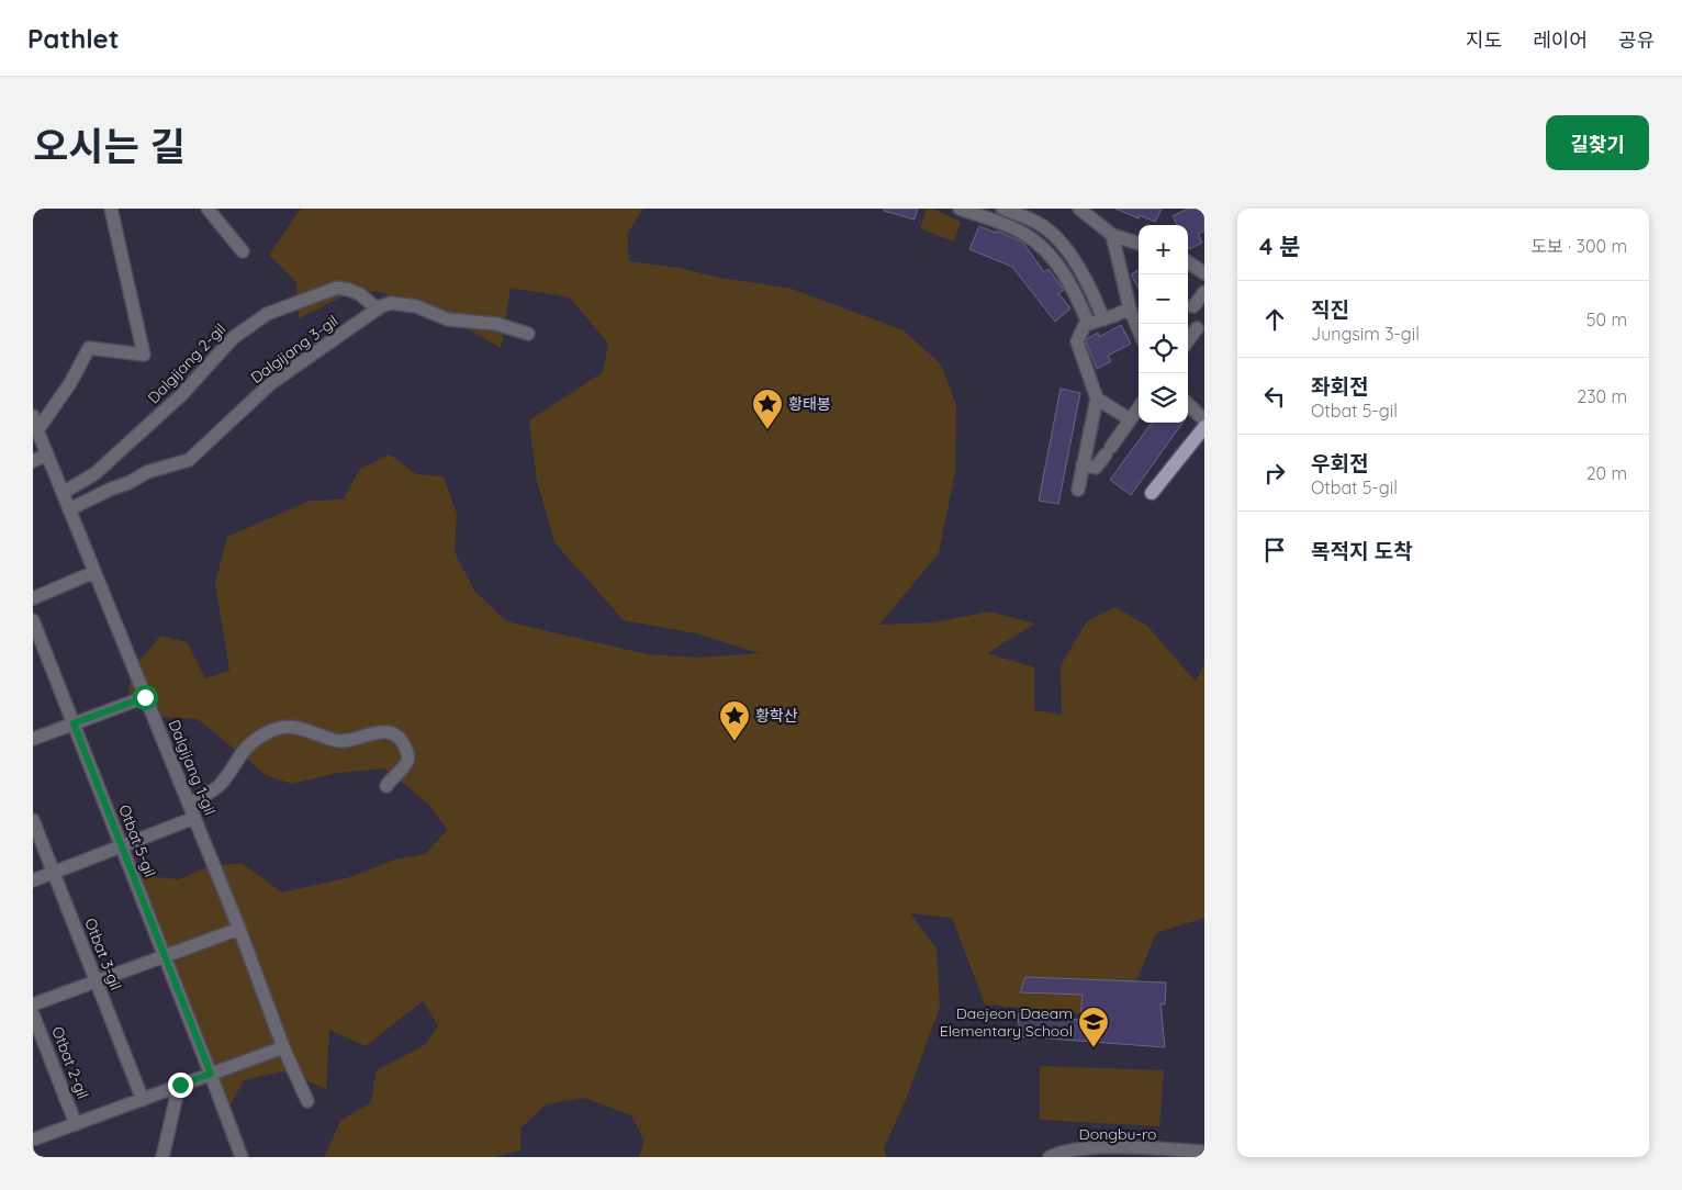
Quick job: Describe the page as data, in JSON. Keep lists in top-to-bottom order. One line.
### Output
{"streets":{"street":["Dalgijang 3-gil","Dalgijang 2-gil","Dalgijang 1-gil","Otbat 5-gil","Otbat 3-gil","Otbat 2-gil","Dongbu-ro"]},"crossings":[["Dalgijang 3-gil","Dalgijang 2-gil"],["Dalgijang 3-gil","Dalgijang 1-gil"],["Dalgijang 2-gil","Dalgijang 1-gil"]],"places":{"place":["황태봉","황학산"],"school or university":["Daejeon Daeam Elementary School"]},"page":{"header":"Pathlet","nav":["지도","레이어","공유"],"title":"오시는 길","buttons":"길찾기","heading":["4 분","도보 · 300 m"],"map_buttons":["+","−"],"list":[["직진","Jungsim 3-gil","50 m"],["좌회전","Otbat 5-gil","230 m"],["우회전","Otbat 5-gil","20 m"],"목적지 도착"]}}
